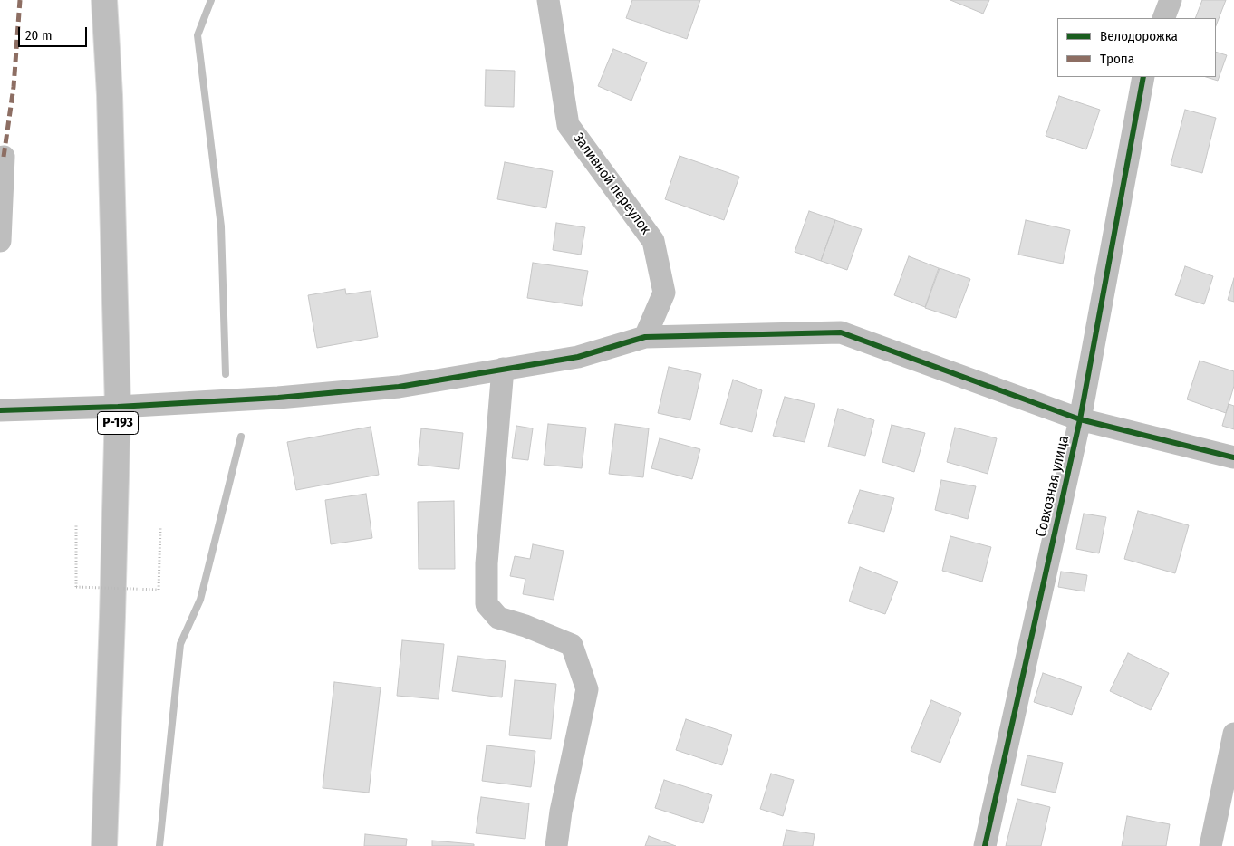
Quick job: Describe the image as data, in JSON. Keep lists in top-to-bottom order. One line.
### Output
{"streets":{"highway":["Р-193"],"street":["Заливной переулок","Совхозная улица"]},"legend":["Велодорожка","Тропа"],"scale_bar":"20 m"}
